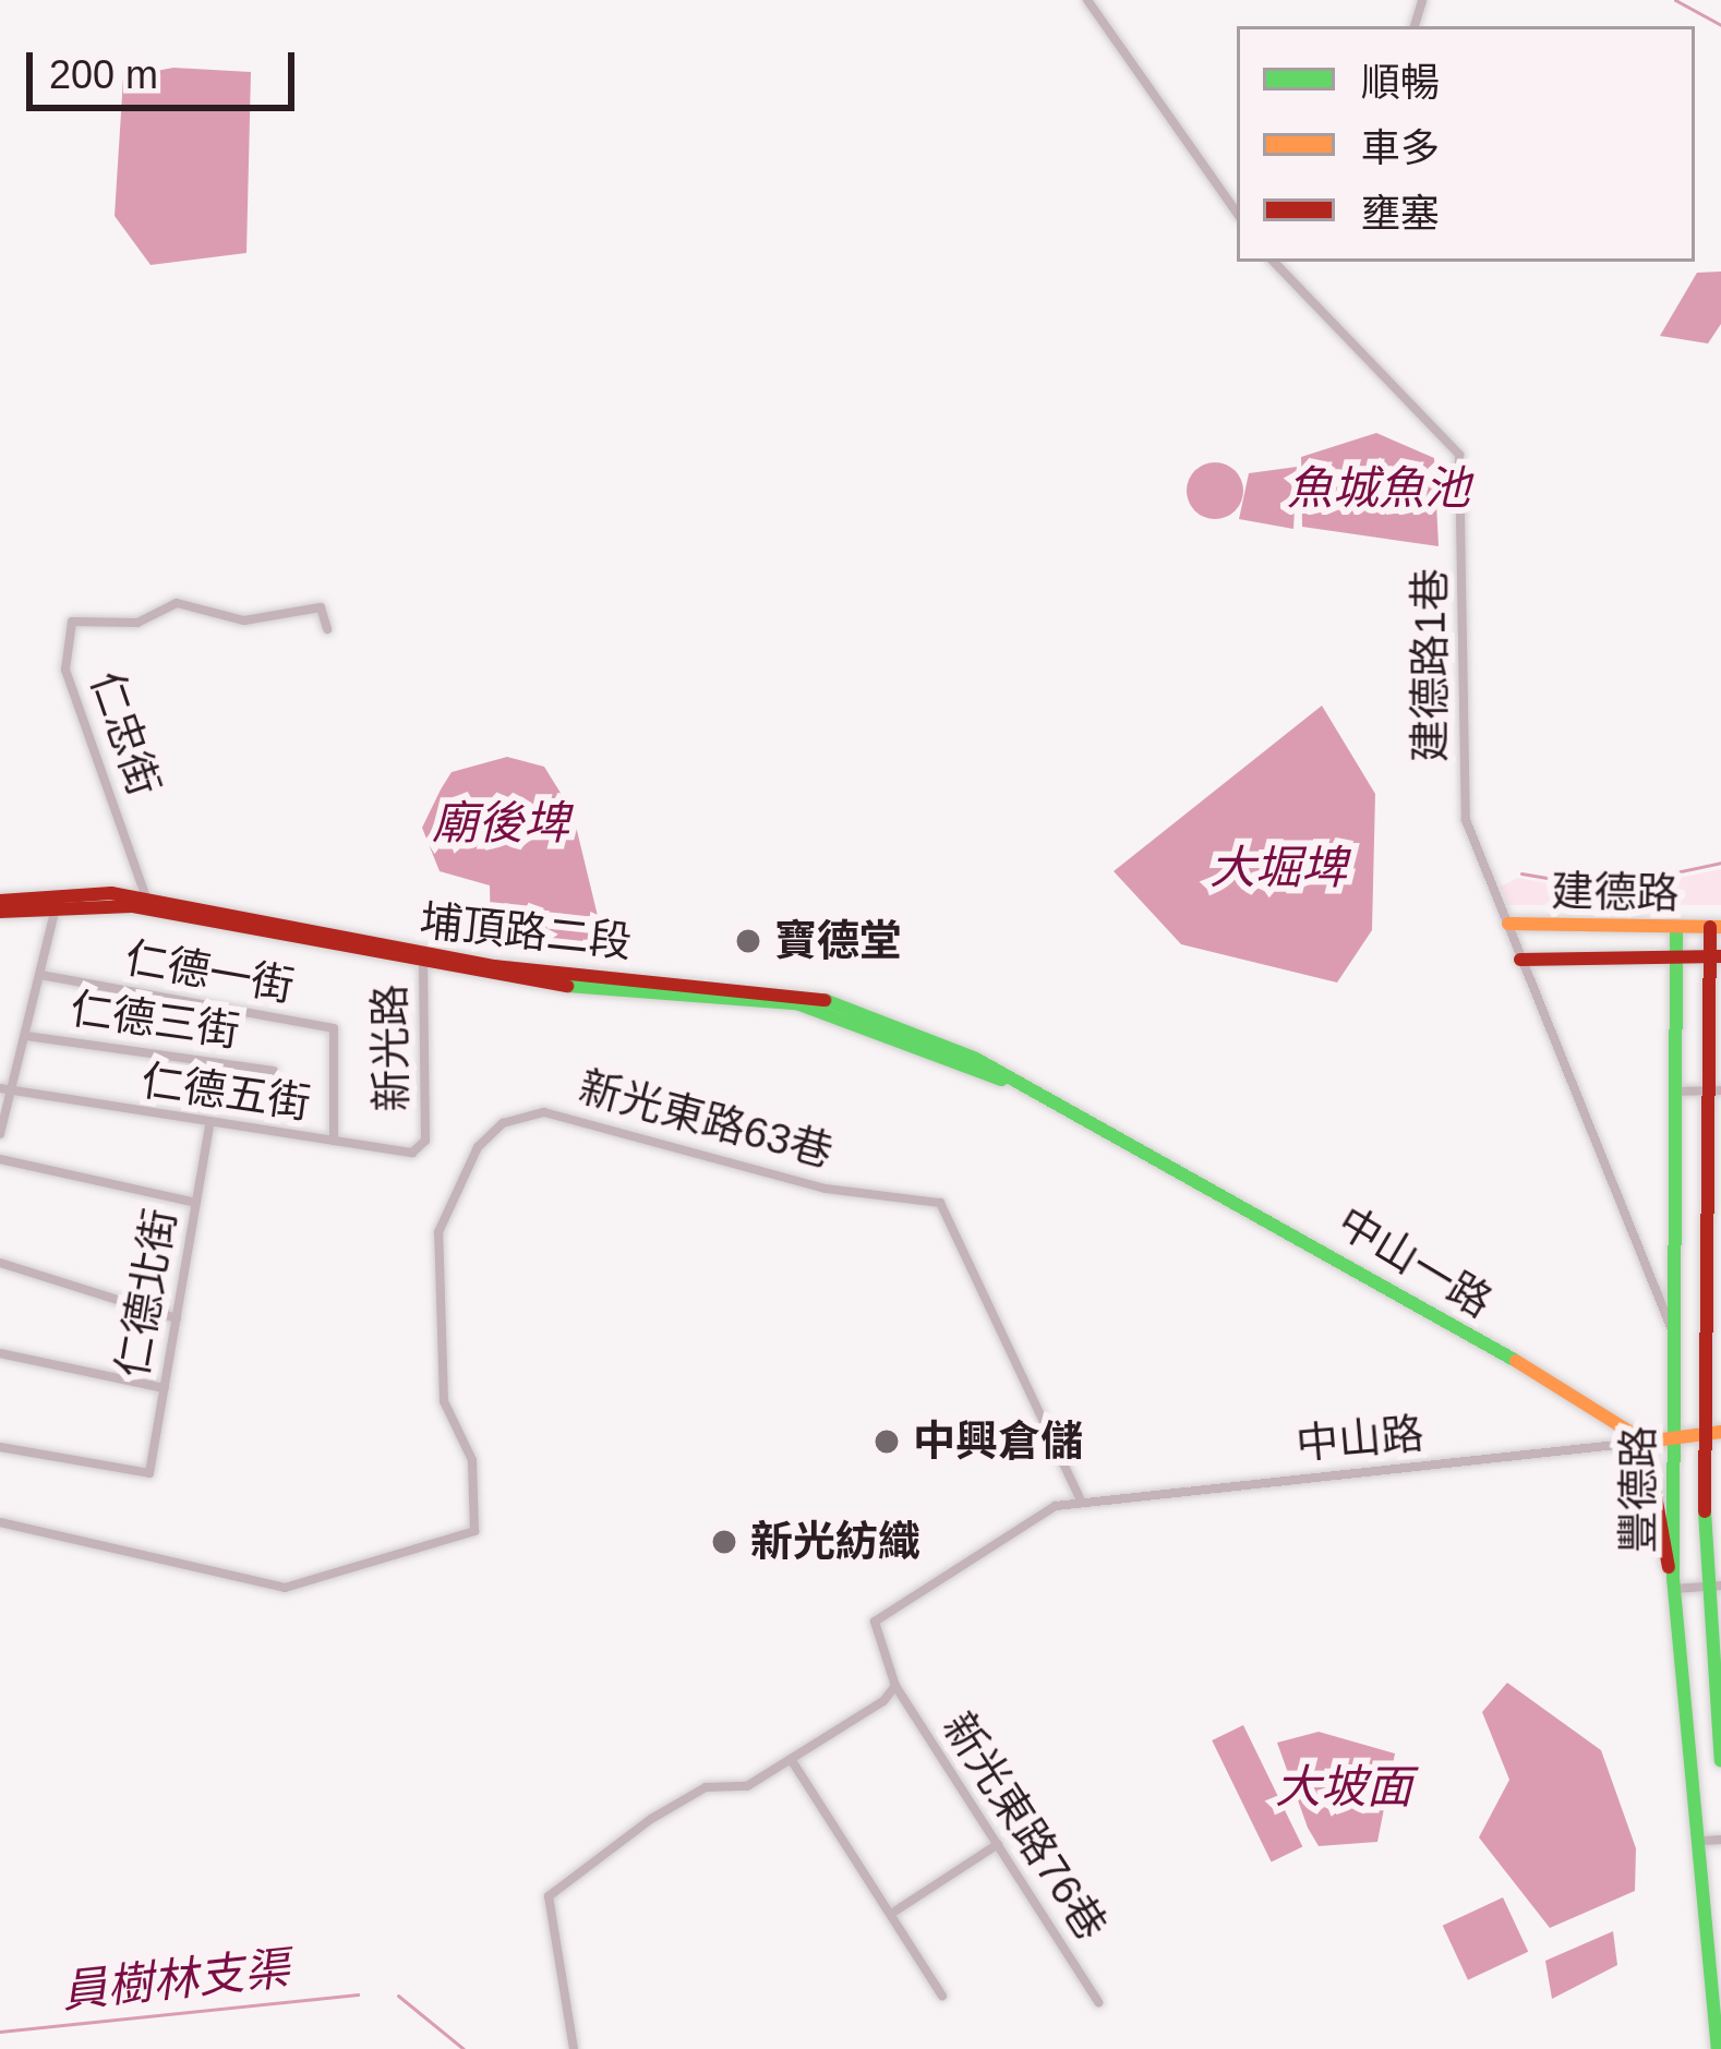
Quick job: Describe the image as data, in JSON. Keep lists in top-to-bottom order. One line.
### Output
{"streets":{"street":["建德路1巷","仁忠街","建德路","埔頂路二段","仁德一街","仁德三街","新光路","仁德五街","新光東路63巷","中山一路","仁德北街","中山路","豐德路","新光東路76巷"]},"crossings":[["建德路1巷","建德路"],["建德路1巷","豐德路"],["仁忠街","埔頂路二段"],["建德路","豐德路"],["埔頂路二段","新光路"],["埔頂路二段","中山一路"],["仁德一街","仁德五街"],["新光路","仁德五街"],["仁德五街","仁德北街"],["新光東路63巷","中山路"],["新光東路63巷","新光東路76巷"],["中山一路","中山路"],["中山路","新光東路76巷"]],"water":["魚城魚池","廟後埤","大堀埤","大坡面","員樹林支渠"],"places":["寶德堂","中興倉儲","新光紡織"],"legend":["順暢","車多","壅塞"],"scale_bar":"200 m"}
